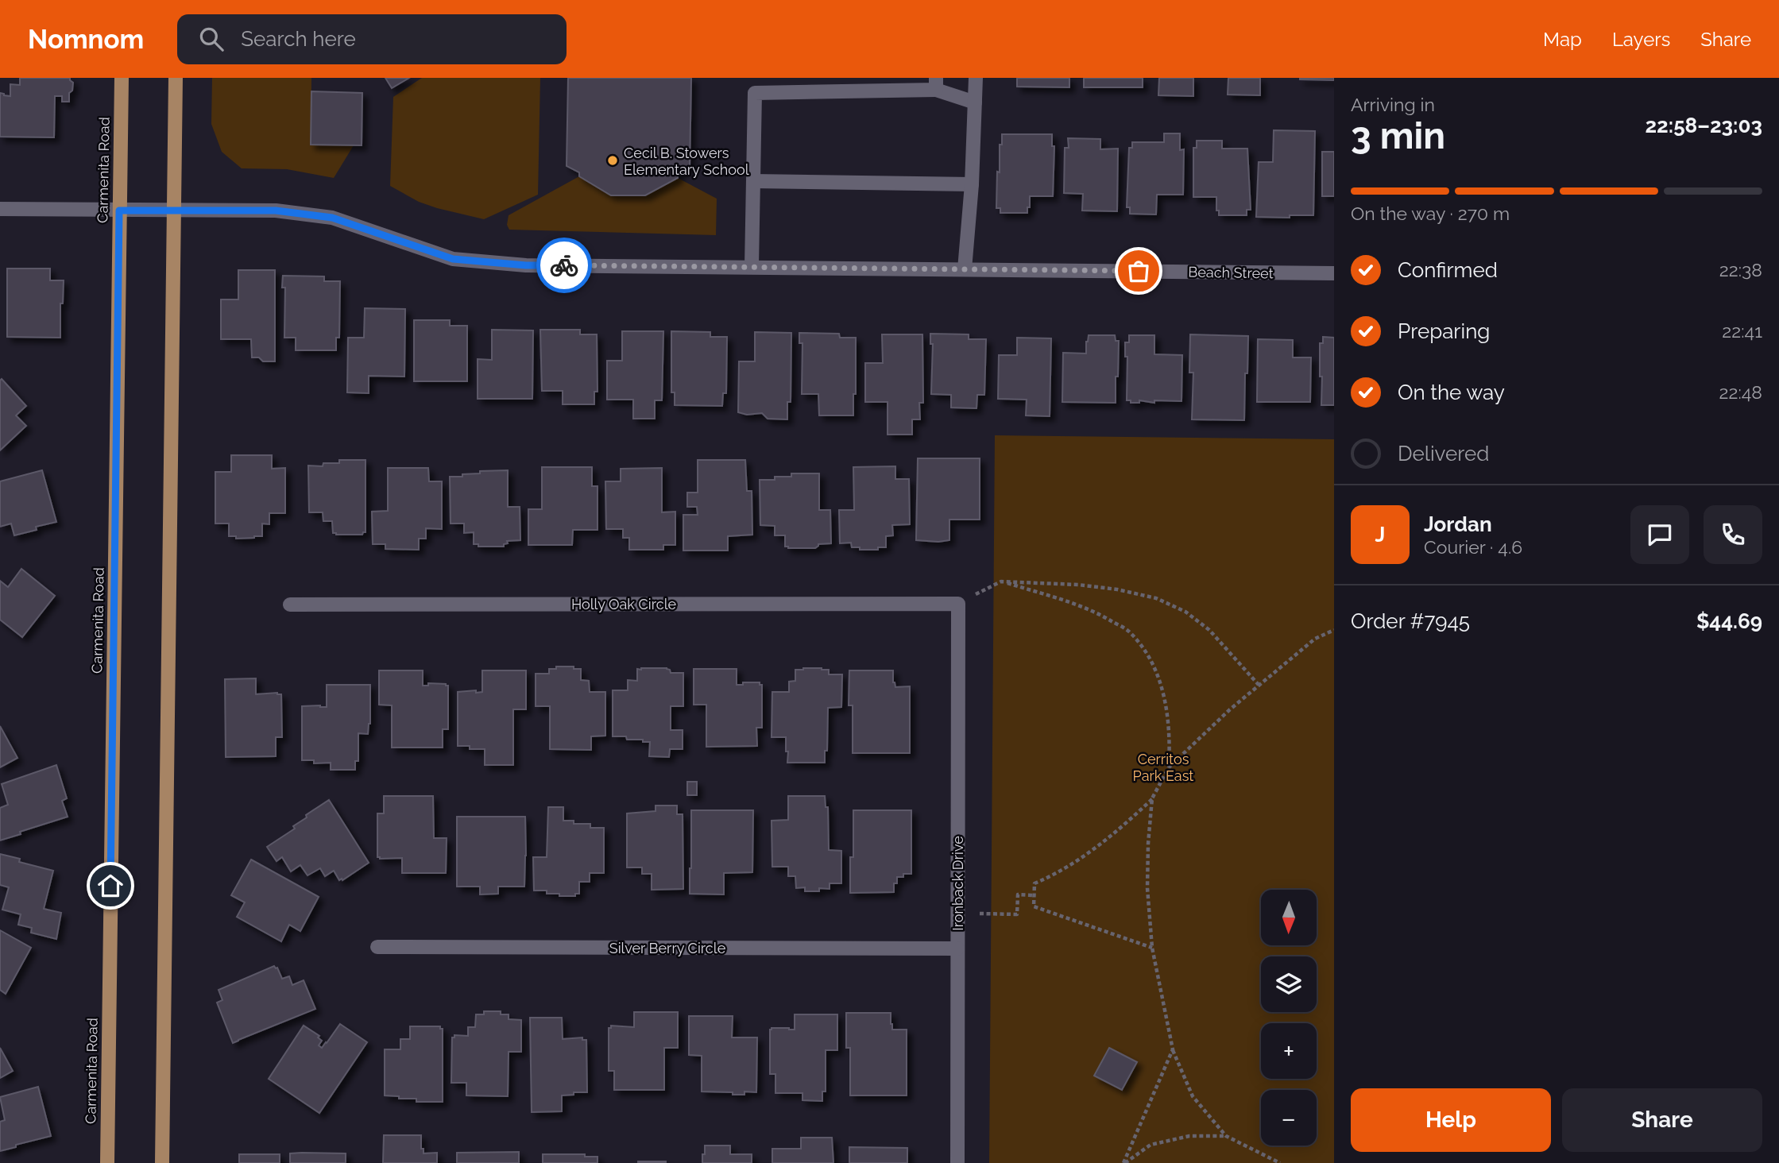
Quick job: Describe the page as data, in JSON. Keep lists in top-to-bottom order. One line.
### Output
{"streets":{"main road":["Carmenita Road"],"street":["Beach Street","Holly Oak Circle","Ironback Drive","Silver Berry Circle"]},"crossings":[["Carmenita Road","Beach Street"],["Holly Oak Circle","Ironback Drive"],["Ironback Drive","Silver Berry Circle"]],"parks":["Cerritos Park East"],"places":["Cecil B. Stowers Elementary School"],"north":"bottom","page":{"header":"Nomnom","search":"Search here","nav":["Map","Layers","Share"],"heading":["3 min","Arriving in","22:58–23:03"],"panel":["Jordan","Courier · 4.6","Order #7945","$44.69"],"bar":"On the way · 270 m","list":[["Confirmed","22:38"],["Preparing","22:41"],["On the way","22:48"],"Delivered"],"round":"J","map_buttons":["+","−"],"buttons":["Help","Share"]}}
